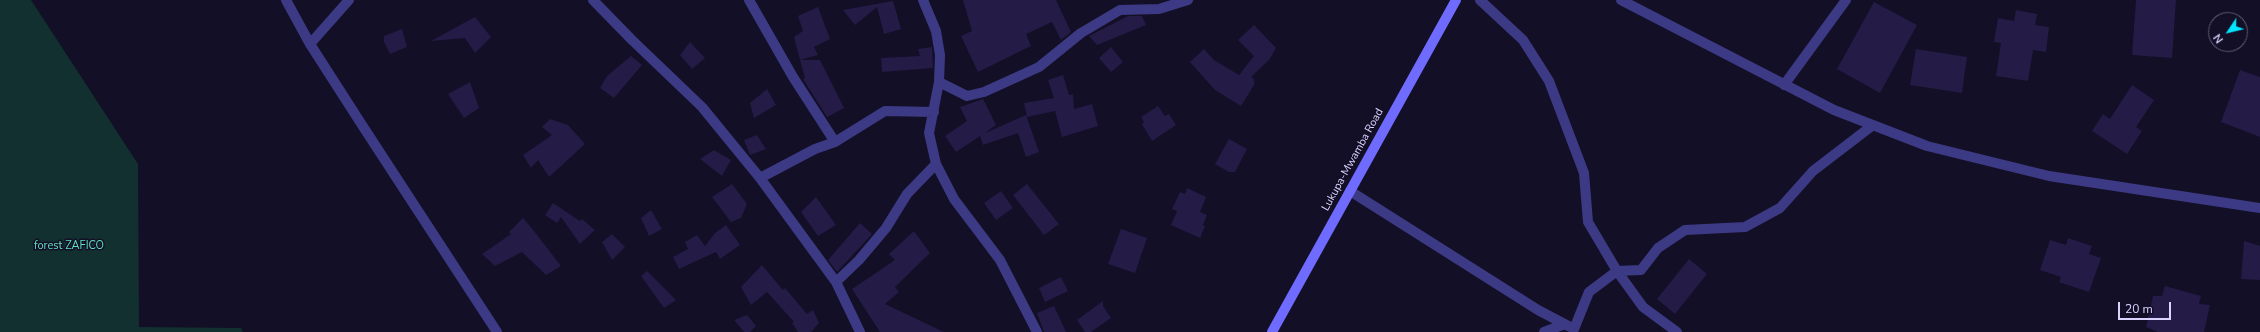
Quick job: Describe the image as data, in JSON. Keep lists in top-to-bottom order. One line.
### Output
{"streets":{"street":["Lukupa-Mwamba Road"]},"parks":["forest ZAFICO"],"scale_bar":"20 m","north":"bottom left"}
